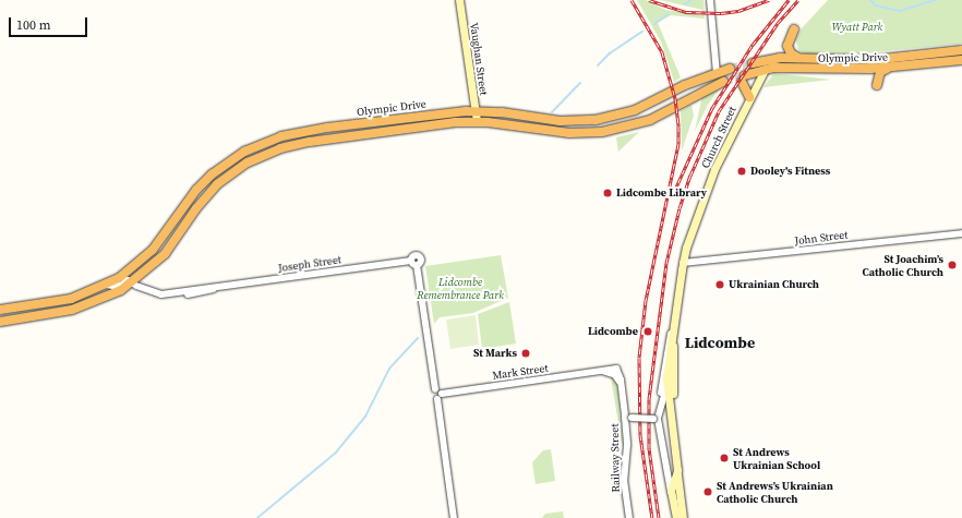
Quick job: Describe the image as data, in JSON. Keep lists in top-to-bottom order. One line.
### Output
{"streets":{"highway":["Olympic Drive","Church Street"],"main road":["Vaughan Street"],"street":["John Street","Joseph Street","Mark Street","Railway Street"]},"crossings":[["Olympic Drive","Vaughan Street"],["Olympic Drive","Church Street"],["Olympic Drive","Joseph Street"],["Church Street","John Street"],["Joseph Street","Mark Street"],["Mark Street","Railway Street"]],"districts":["Lidcombe"],"parks":["Wyatt Park","Lidcombe Remembrance Park"],"places":["Dooley's Fitness","Lidcombe Library","St Joachim’s Catholic Church","Ukrainian Church","Lidcombe","St Marks","St Andrews Ukrainian School","St Andrews’s Ukrainian Catholic Church"],"scale_bar":"100 m"}
